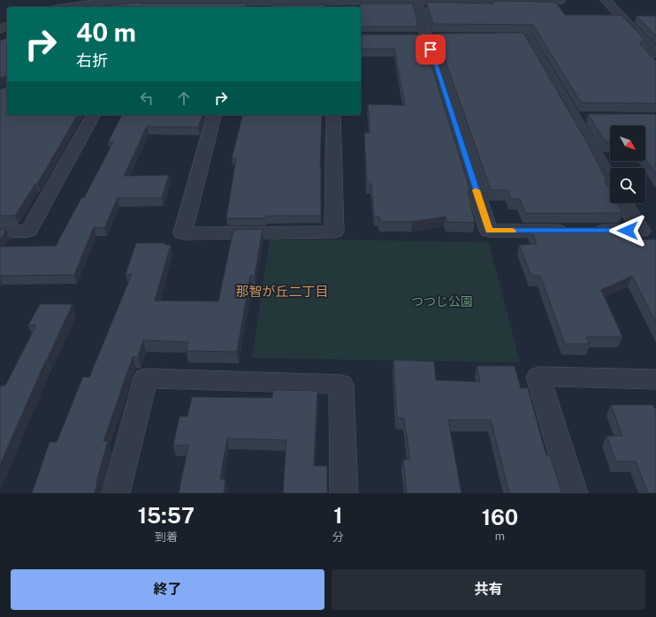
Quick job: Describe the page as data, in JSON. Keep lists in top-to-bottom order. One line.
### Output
{"districts":["那智が丘二丁目"],"parks":["つつじ公園"],"north":"bottom right","page":{"turn":["40 m","右折"],"eta":["15:57","到着","1","分","160","m"],"buttons":["終了","共有"]}}
